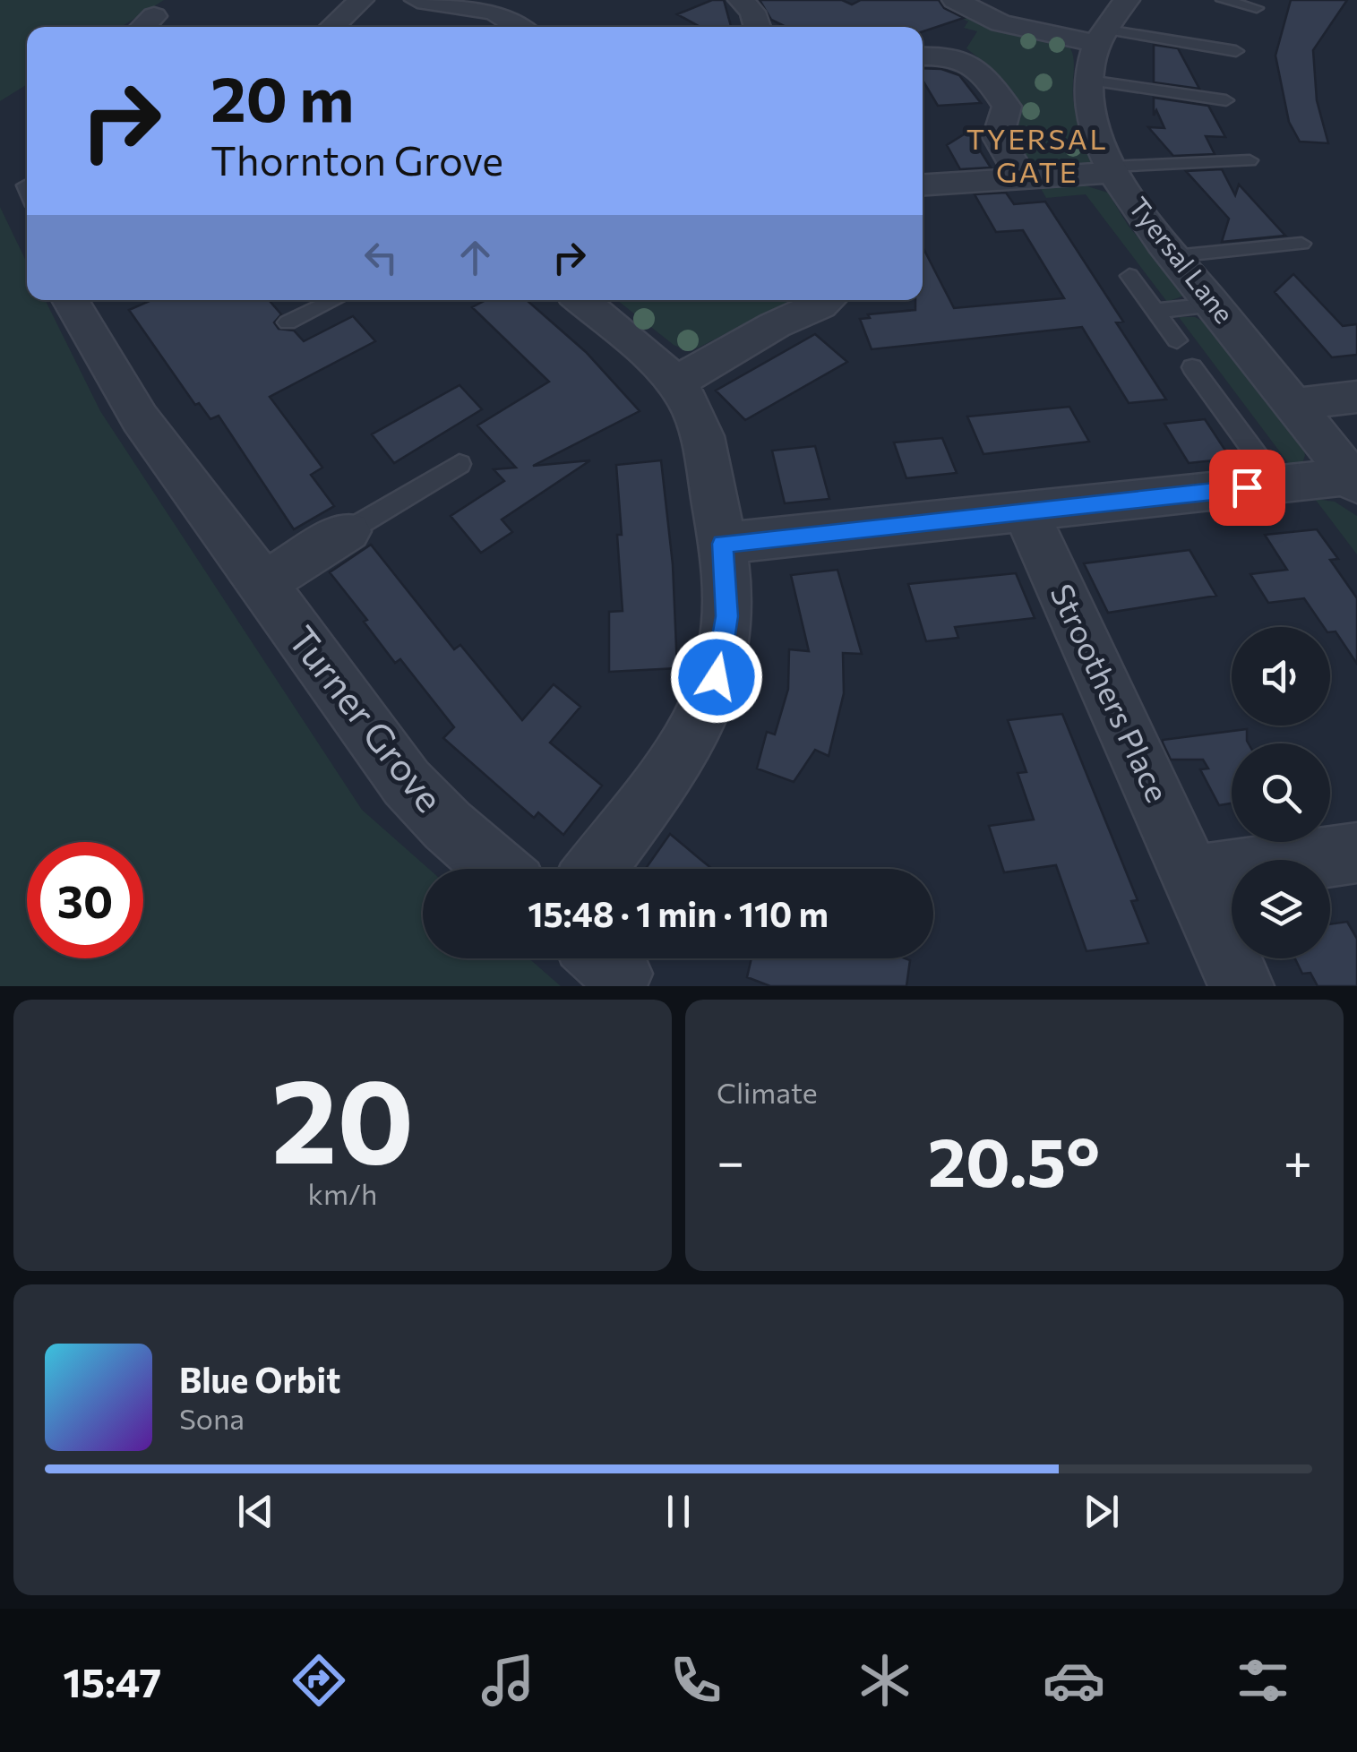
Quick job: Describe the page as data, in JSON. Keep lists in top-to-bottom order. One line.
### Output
{"streets":{"street":["Tyersal Lane","Stroothers Place","Turner Grove"]},"districts":["TYERSAL GATE"],"page":{"turn":["20 m","Thornton Grove"],"limit":"30","trip":"15:48 · 1 min · 110 m","tile":[["20","km/h"],"Climate"],"heat":["−","20.5°","+"],"song":["Blue Orbit","Sona"],"tabs":"15:47"}}
